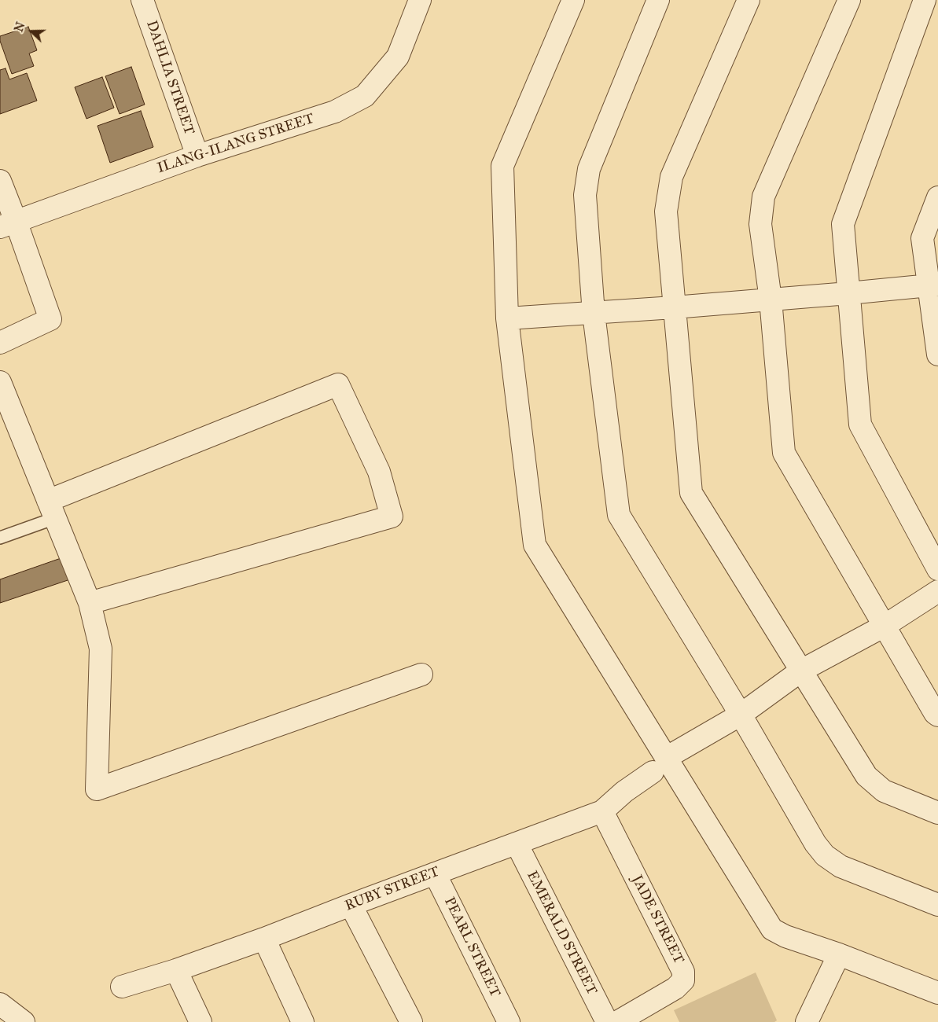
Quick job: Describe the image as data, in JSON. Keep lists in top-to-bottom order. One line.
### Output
{"streets":{"street":["DAHLIA STREET","ILANG-ILANG STREET","RUBY STREET","JADE STREET","EMERALD STREET","PEARL STREET"]},"crossings":[["DAHLIA STREET","ILANG-ILANG STREET"],["RUBY STREET","JADE STREET"],["RUBY STREET","EMERALD STREET"],["RUBY STREET","PEARL STREET"]],"north":"left"}
